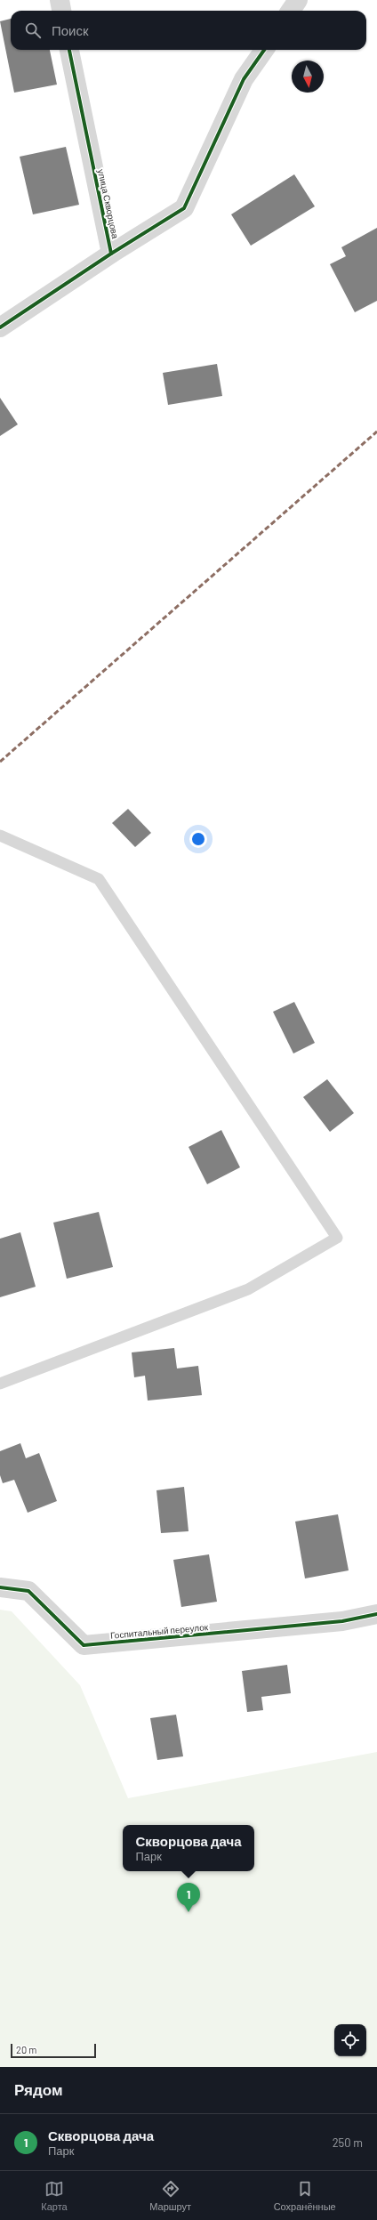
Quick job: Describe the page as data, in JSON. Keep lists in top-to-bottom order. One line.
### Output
{"streets":{"street":["улица Скворцова","Госпитальный переулок"]},"scale_bar":"20 m","north":"bottom","page":{"search":"Поиск","popup":["Скворцова дача","Парк"],"pins":"1","scale":"20 m","heading":"Рядом","list":[{"mark":"1","name":"Скворцова дача","note":"Парк","value":"250 m"}],"nav":["Карта","Маршрут","Сохранённые"]}}
